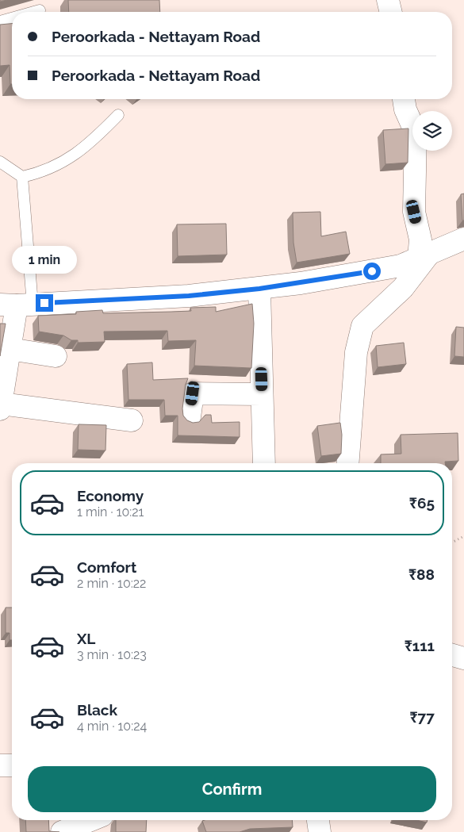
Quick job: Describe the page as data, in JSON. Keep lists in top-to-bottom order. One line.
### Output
{"page":{"banner":["Peroorkada - Nettayam Road","Peroorkada - Nettayam Road"],"bubble":"1 min","list":[{"name":"Economy","note":"1 min · 10:21","value":"₹65"},{"name":"Comfort","note":"2 min · 10:22","value":"₹88"},{"name":"XL","note":"3 min · 10:23","value":"₹111"},{"name":"Black","note":"4 min · 10:24","value":"₹77"}],"buttons":"Confirm"}}
